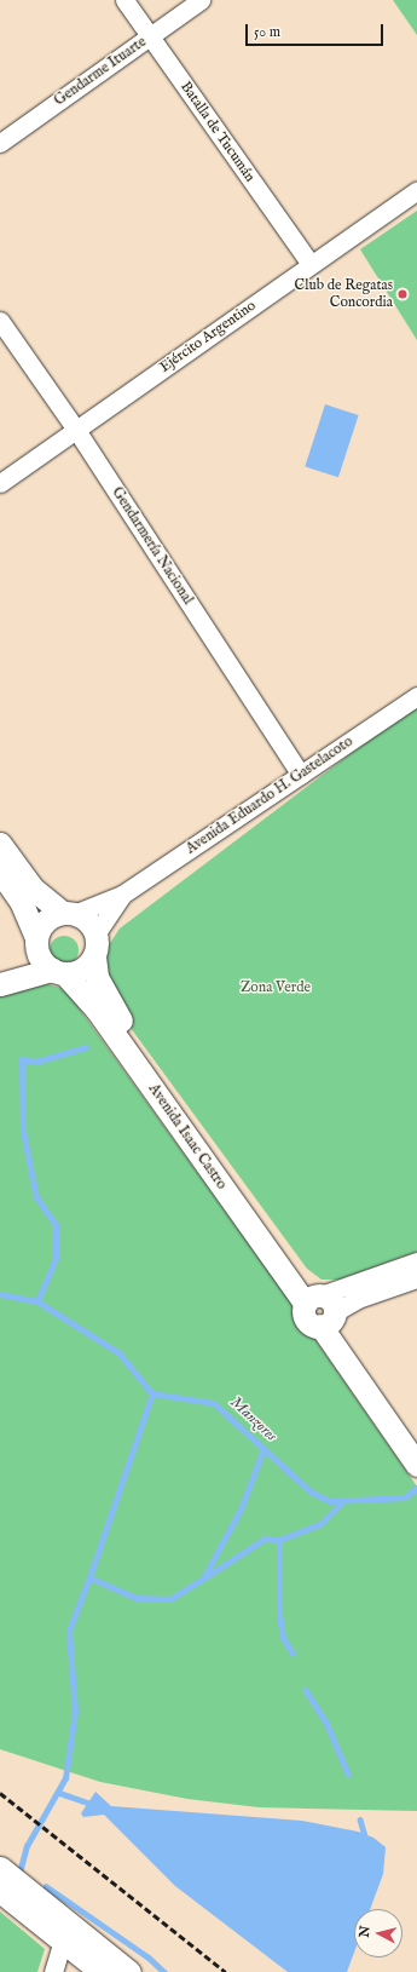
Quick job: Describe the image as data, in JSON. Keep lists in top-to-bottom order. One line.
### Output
{"streets":{"main road":["Avenida Isaac Castro"],"street":["Gendarme Ituarte","Batalla de Tucumán","Ejército Argentino","Gendarmería Nacional","Avenida Eduardo H. Gastelacoto"]},"crossings":[["Gendarme Ituarte","Batalla de Tucumán"],["Batalla de Tucumán","Ejército Argentino"],["Ejército Argentino","Gendarmería Nacional"],["Gendarmería Nacional","Avenida Eduardo H. Gastelacoto"],["Avenida Eduardo H. Gastelacoto","Avenida Isaac Castro"]],"water":["Manzores"],"parks":["Zona Verde"],"places":["Club de Regatas Concordia"],"scale_bar":"50 m","north":"left"}
